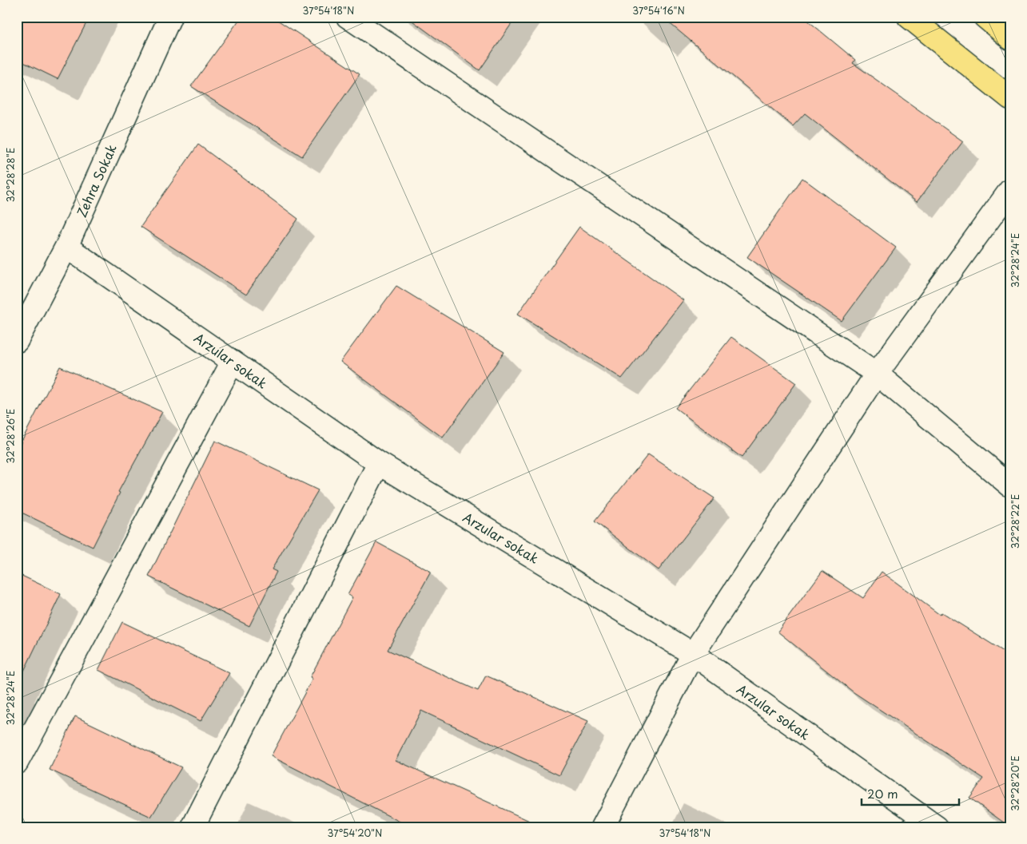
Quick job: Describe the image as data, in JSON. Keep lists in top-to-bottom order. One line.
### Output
{"streets":{"street":["Zehra Sokak","Arzular sokak"]},"crossings":[["Zehra Sokak","Arzular sokak"]],"scale_bar":"20 m","coordinates":["37°54'18\"N","37°54'16\"N","32°28'28\"E","32°28'24\"E","32°28'26\"E","32°28'22\"E","32°28'20\"E","37°54'20\"N"]}
